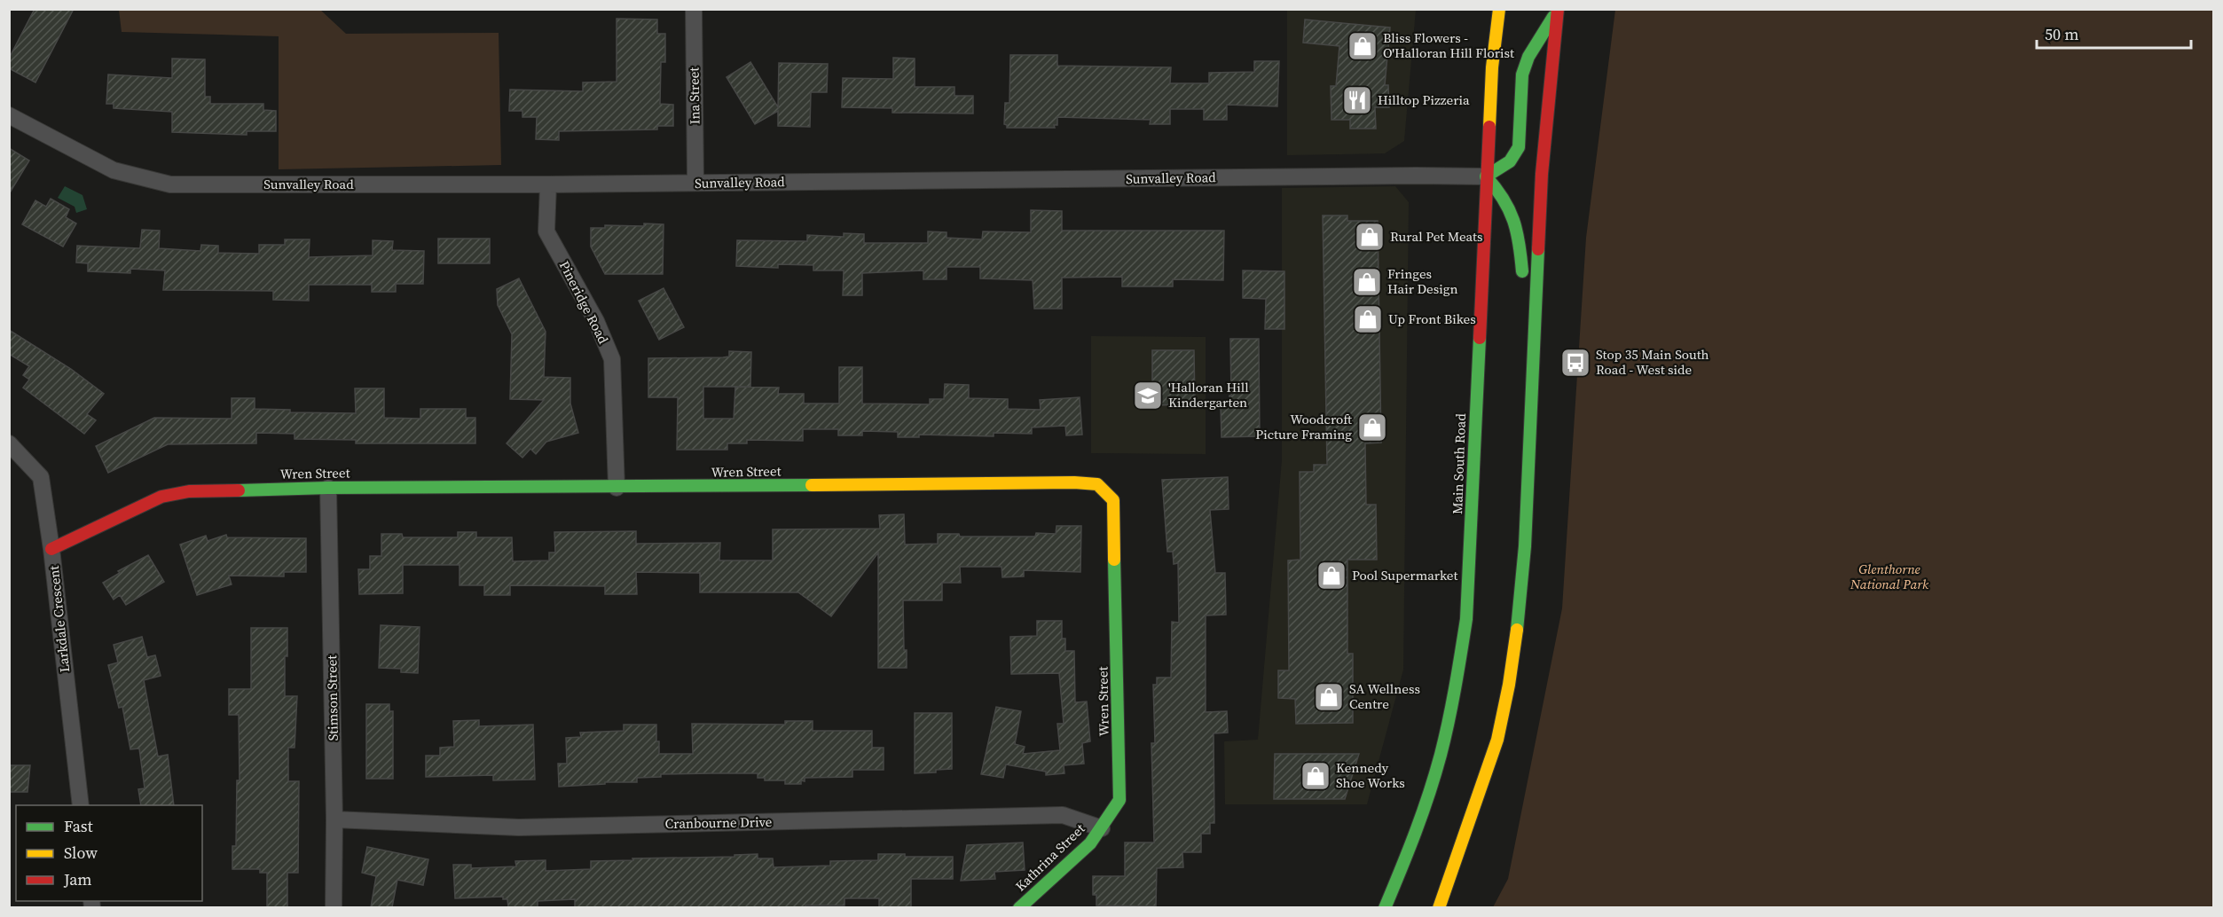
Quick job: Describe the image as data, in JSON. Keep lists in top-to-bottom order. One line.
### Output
{"streets":{"main road":["Main South Road","Wren Street","Kathrina Street"],"street":["Ina Street","Sunvalley Road","Pineridge Road","Larkdale Crescent","Stimson Street","Cranbourne Drive"]},"crossings":[["Ina Street","Sunvalley Road"],["Sunvalley Road","Pineridge Road"],["Sunvalley Road","Main South Road"],["Pineridge Road","Wren Street"],["Wren Street","Larkdale Crescent"],["Wren Street","Stimson Street"],["Wren Street","Cranbourne Drive"],["Wren Street","Kathrina Street"],["Stimson Street","Cranbourne Drive"],["Cranbourne Drive","Kathrina Street"]],"parks":["Glenthorne National Park"],"places":{"shop":["Bliss Flowers - O'Halloran Hill Florist","Rural Pet Meats","Fringes Hair Design","Up Front Bikes","Woodcroft Picture Framing","Pool Supermarket","SA Wellness Centre","Kennedy Shoe Works"],"restaurant":["Hilltop Pizzeria"],"bus stop":["Stop 35 Main South Road - West side"],"school or university":["'Halloran Hill Kindergarten"]},"legend":["Fast","Slow","Jam"],"scale_bar":"50 m"}
